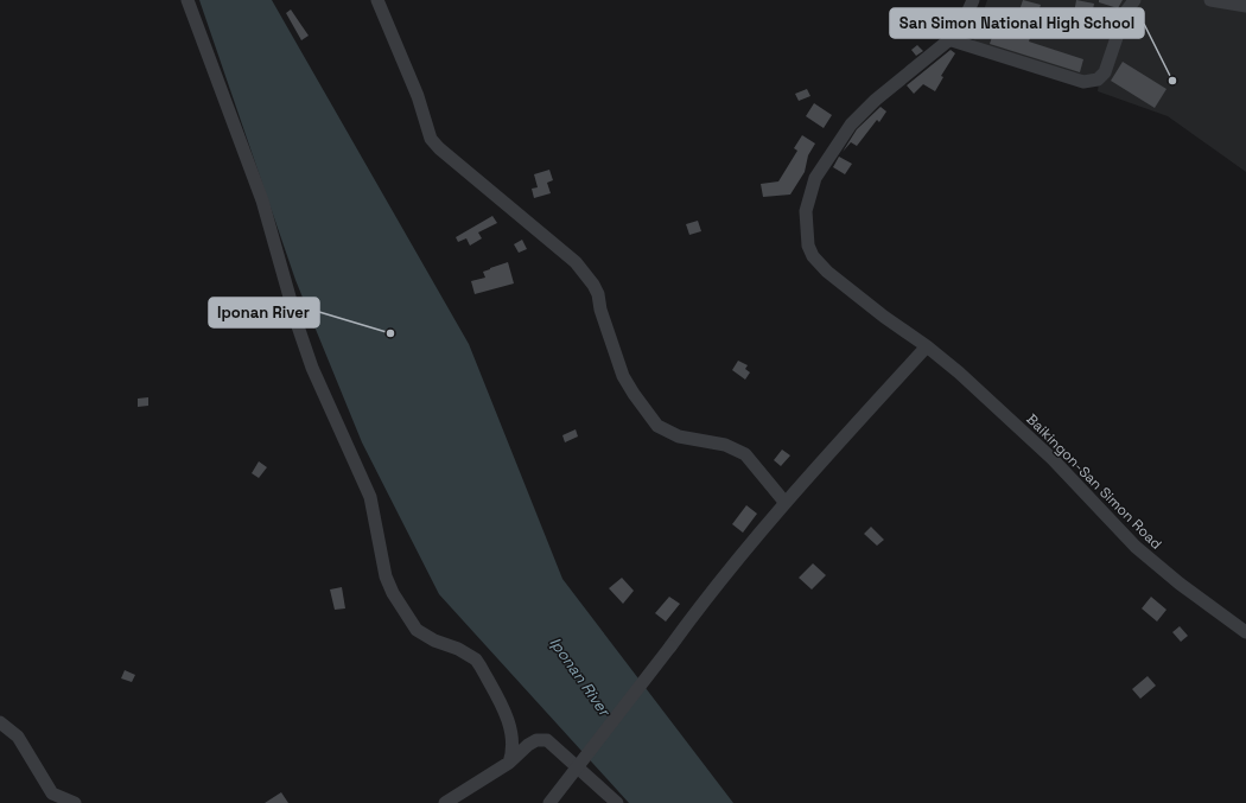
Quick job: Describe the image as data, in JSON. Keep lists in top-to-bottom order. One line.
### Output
{"streets":{"street":["Baikingon-San Simon Road"]},"water":["Iponan River"],"places":["San Simon National High School","Iponan River"]}
